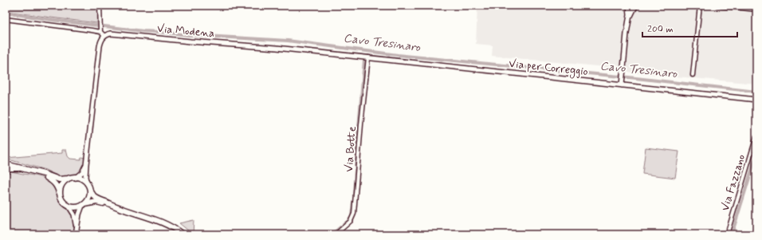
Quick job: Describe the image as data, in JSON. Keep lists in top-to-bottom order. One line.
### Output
{"streets":{"street":["Via Modena","Via per Correggio","Via Botte","Via Fazzano"]},"crossings":[["Via Modena","Via per Correggio"],["Via Modena","Via Botte"]],"water":["Cavo Tresinaro"],"scale_bar":"200 m"}
